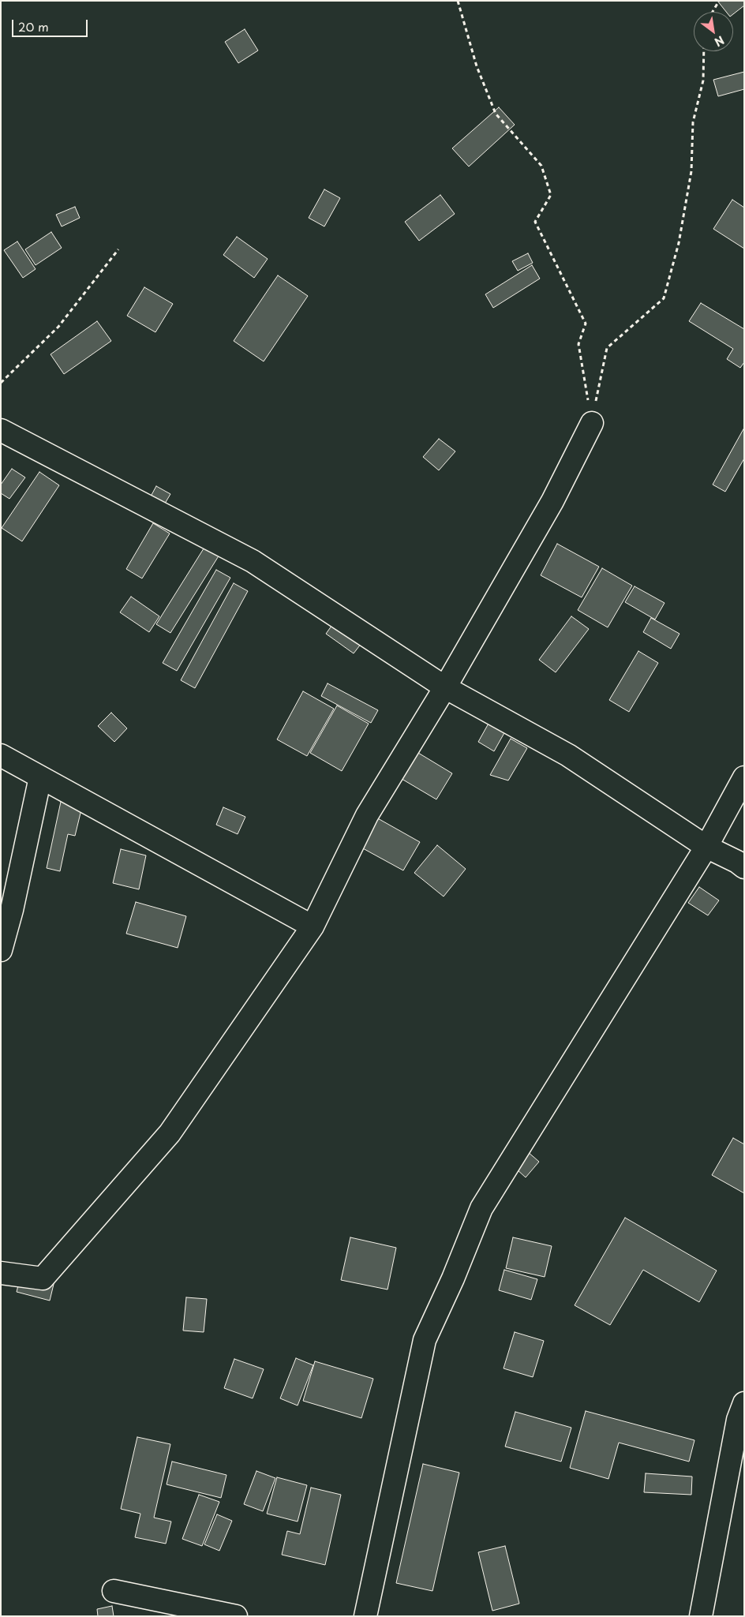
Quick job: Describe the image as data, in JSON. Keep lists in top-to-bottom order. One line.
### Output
{"scale_bar":"20 m","north":"bottom right"}
